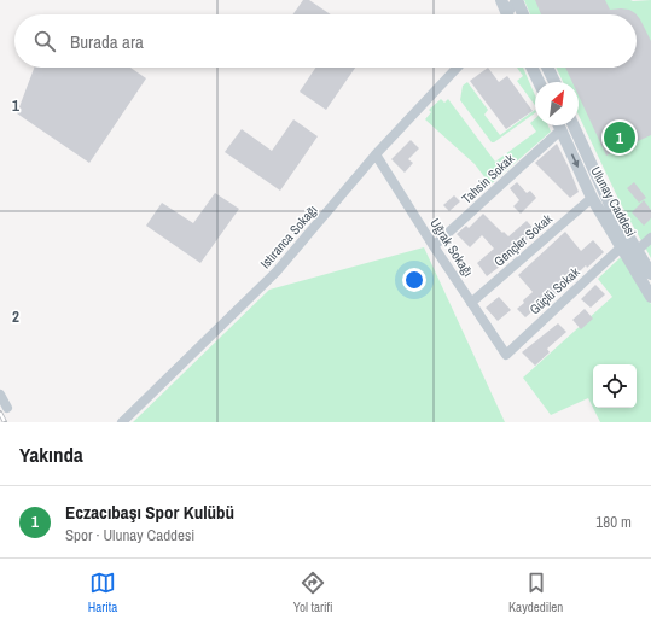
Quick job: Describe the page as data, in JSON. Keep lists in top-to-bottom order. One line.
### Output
{"streets":{"street":["Tahsin Sokak","Ulunay Caddesi","Istıranca Sokağı","Gençler Sokak","Uğrak Sokağı","Güçlü Sokak"]},"crossings":[["Tahsin Sokak","Uğrak Sokağı"],["Ulunay Caddesi","Gençler Sokak"],["Ulunay Caddesi","Güçlü Sokak"],["Istıranca Sokağı","Uğrak Sokağı"],["Gençler Sokak","Uğrak Sokağı"],["Uğrak Sokağı","Güçlü Sokak"]],"north":"top right","page":{"search":"Burada ara","pins":"1","heading":"Yakında","list":[{"mark":"1","name":"Eczacıbaşı Spor Kulübü","note":"Spor · Ulunay Caddesi","value":"180 m"}],"nav":["Harita","Yol tarifi","Kaydedilen"]},"grid":{"rows":["1","2"]}}
